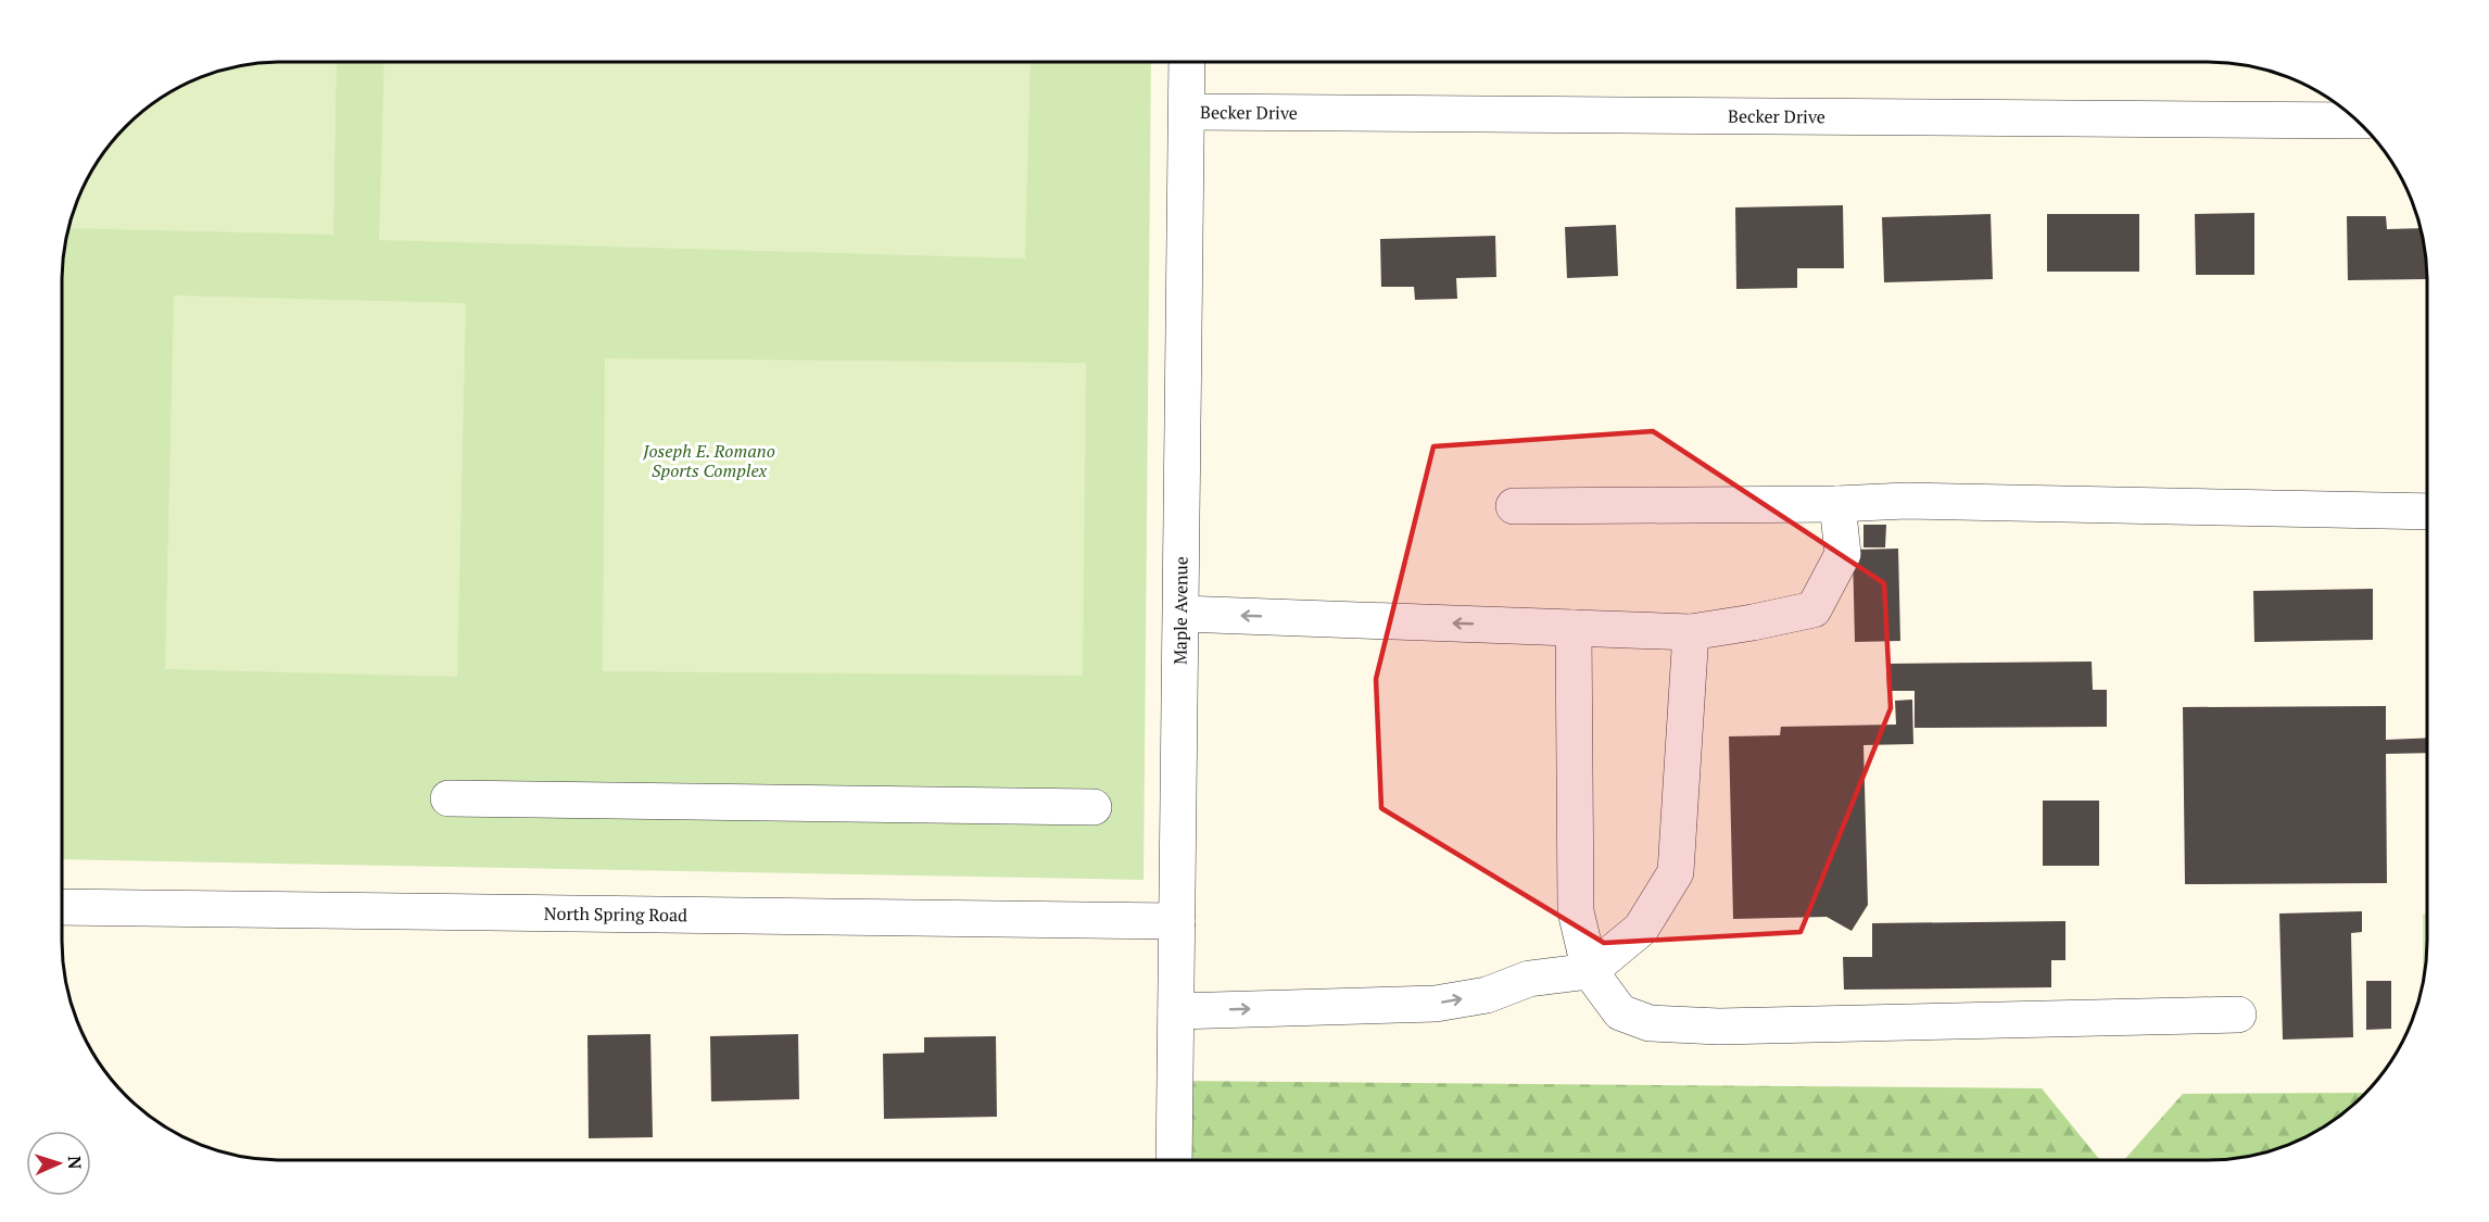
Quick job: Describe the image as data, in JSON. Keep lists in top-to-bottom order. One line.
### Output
{"streets":{"street":["Becker Drive","Maple Avenue","North Spring Road"]},"crossings":[["Becker Drive","Maple Avenue"],["Maple Avenue","North Spring Road"]],"parks":["Joseph E. Romano Sports Complex"],"north":"right"}
